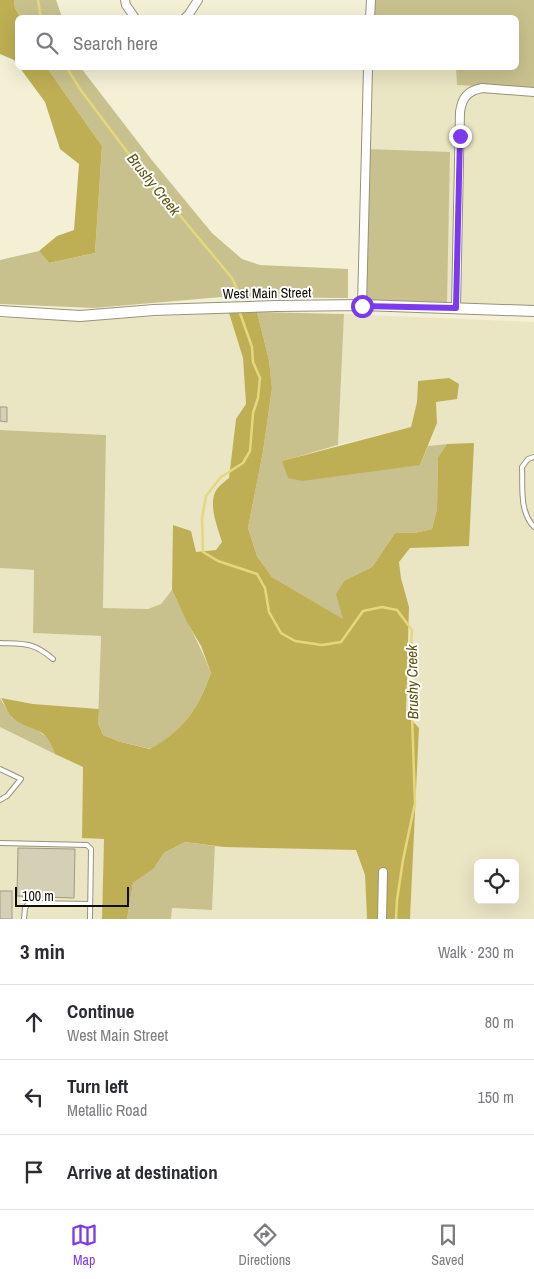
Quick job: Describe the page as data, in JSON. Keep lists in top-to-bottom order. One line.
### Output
{"streets":{"main road":["West Main Street"]},"water":["Brushy Creek"],"scale_bar":"100 m","page":{"search":"Search here","scale":"100 m","heading":["3 min","Walk · 230 m"],"list":[["Continue","West Main Street","80 m"],["Turn left","Metallic Road","150 m"],"Arrive at destination"],"nav":["Map","Directions","Saved"]}}
